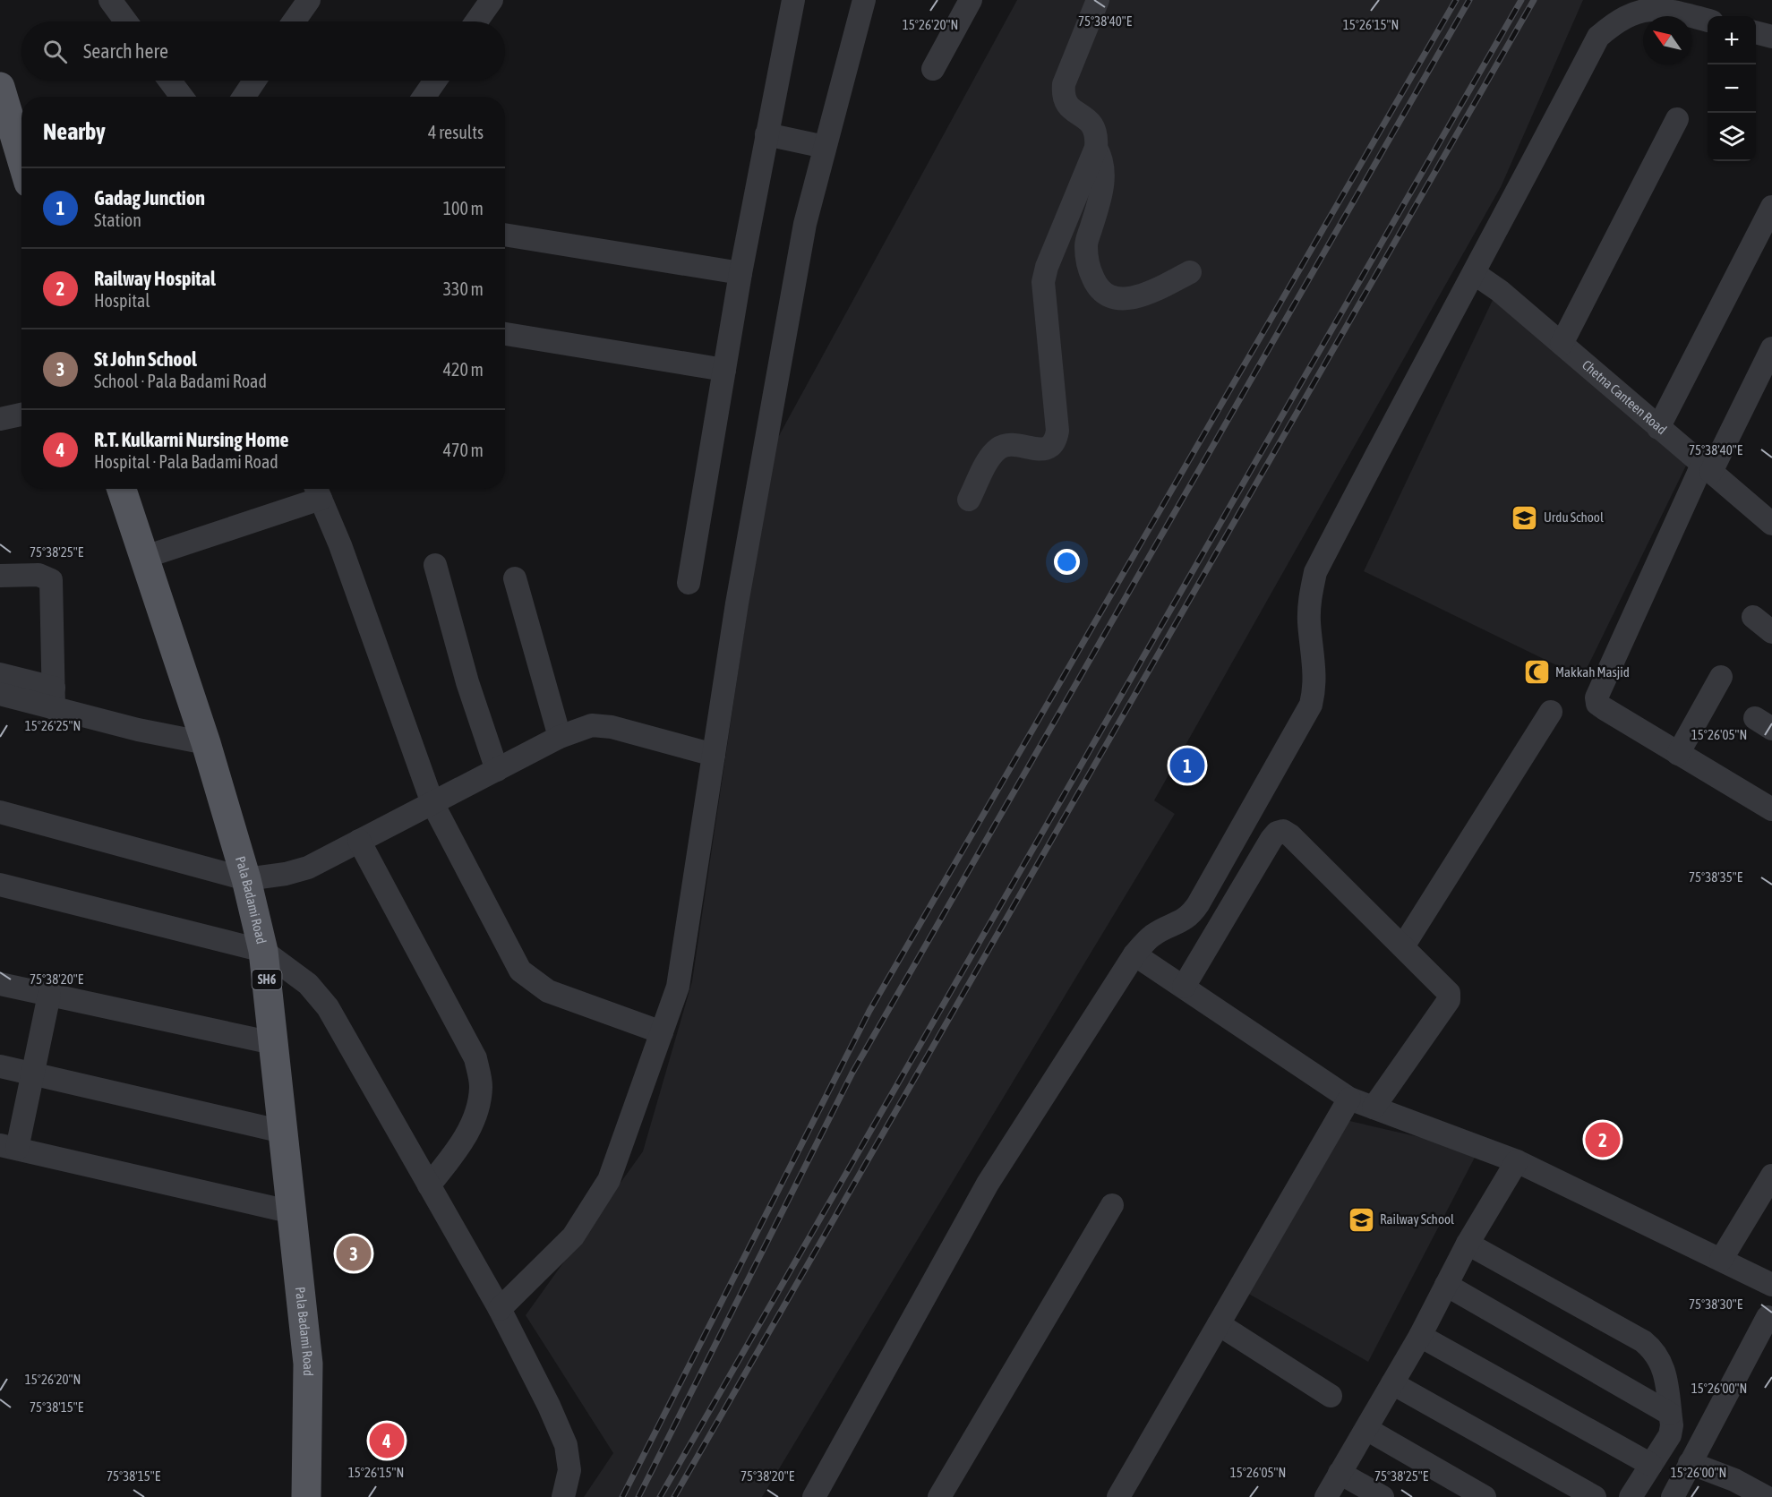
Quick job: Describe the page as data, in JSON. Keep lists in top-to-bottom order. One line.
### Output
{"streets":{"main road":["Pala Badami Road","SH6"],"street":["Chetna Canteen Road"]},"places":{"school or university":["Urdu School","Railway School"],"mosque":["Makkah Masjid"]},"north":"top left","page":{"map_buttons":["+","−"],"search":"Search here","heading":["Nearby","4 results"],"list":[{"mark":"1","name":"Gadag Junction","note":"Station","value":"100 m"},{"mark":"2","name":"Railway Hospital","note":"Hospital","value":"330 m"},{"mark":"3","name":"St John School","note":"School · Pala Badami Road","value":"420 m"},{"mark":"4","name":"R.T. Kulkarni Nursing Home","note":"Hospital · Pala Badami Road","value":"470 m"}],"pins":["1","2","3","4"]},"coordinates":["75°38'40\"E","15°26'20\"N","15°26'15\"N","75°38'25\"E","15°26'25\"N","15°26'05\"N","75°38'35\"E","75°38'20\"E","75°38'30\"E","15°26'00\"N","75°38'15\"E"]}
